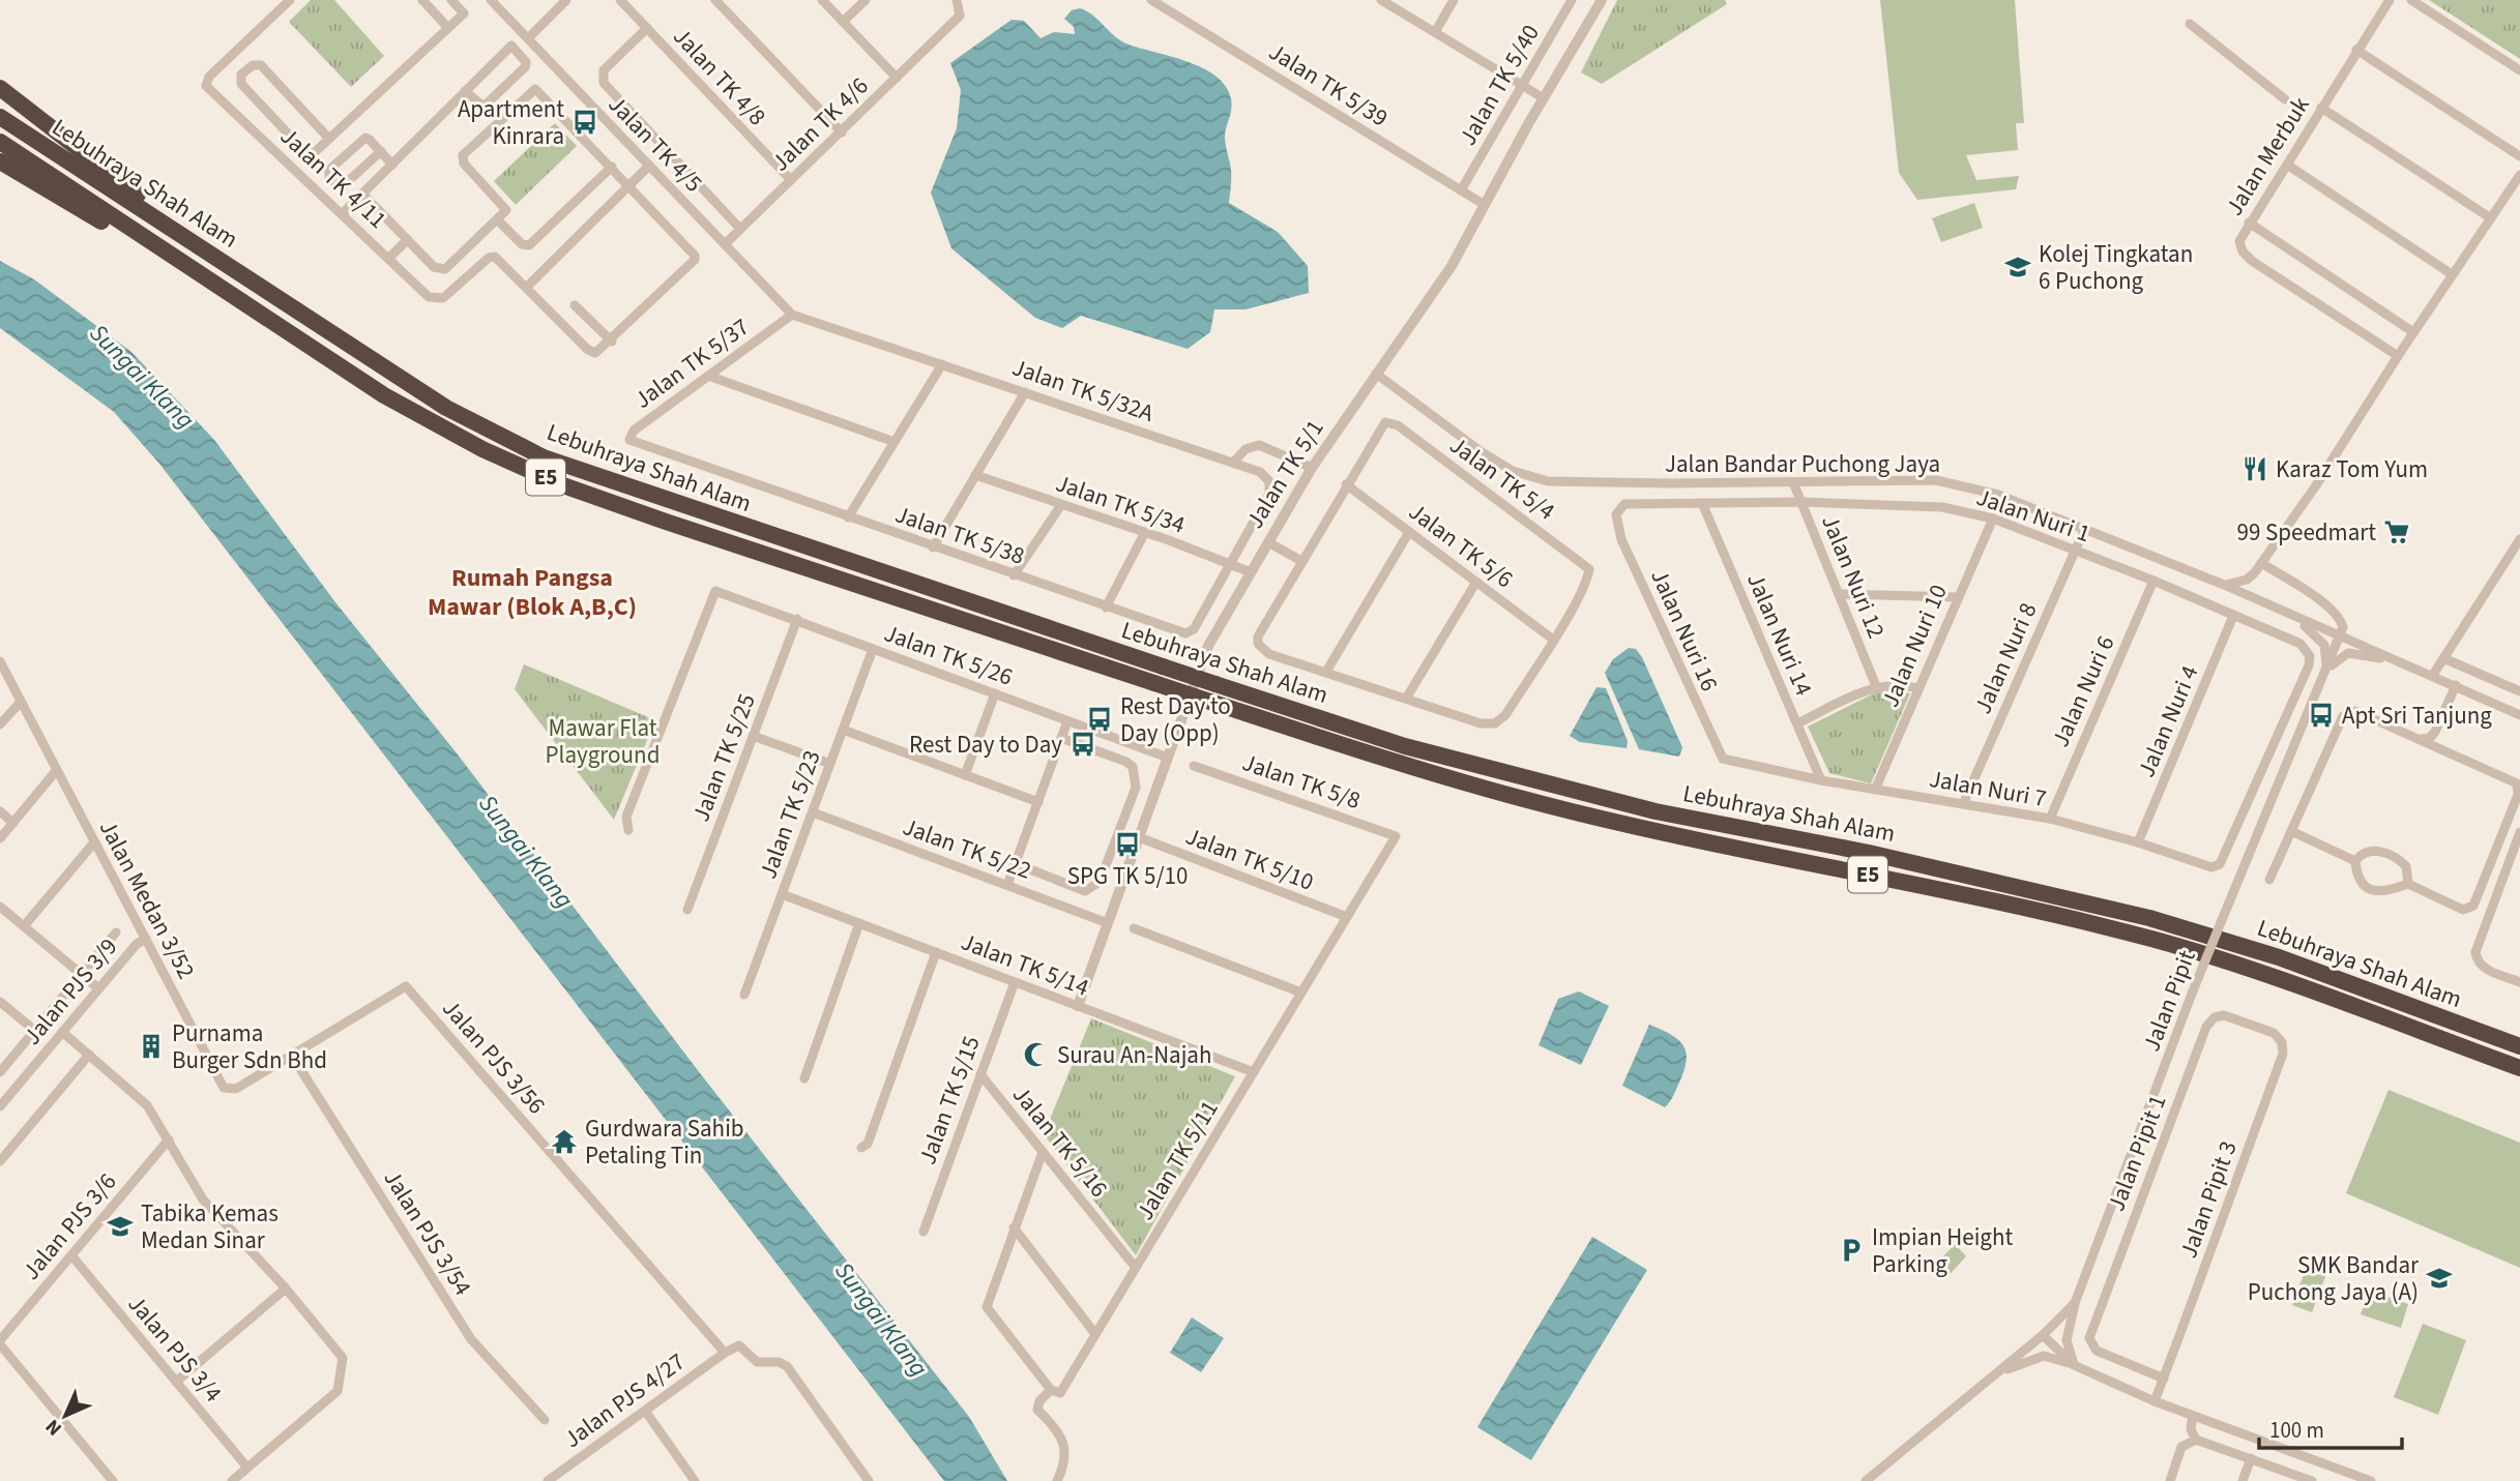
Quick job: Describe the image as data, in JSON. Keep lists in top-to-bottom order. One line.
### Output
{"streets":{"highway":["Lebuhraya Shah Alam","E5"],"street":["Jalan TK 4/8","Jalan TK 5/39","Jalan TK 5/40","Jalan TK 4/6","Jalan TK 4/5","Jalan Merbuk","Jalan TK 4/11","Jalan TK 5/37","Jalan TK 5/32A","Jalan Bandar Puchong Jaya","Jalan TK 5/1","Jalan TK 5/4","Jalan TK 5/34","Jalan Nuri 1","Jalan TK 5/38","Jalan TK 5/6","Jalan Nuri 12","Jalan Nuri 16","Jalan Nuri 14","Jalan Nuri 10","Jalan TK 5/26","Jalan Nuri 8","Jalan Nuri 6","Jalan Nuri 4","Jalan TK 5/25","Jalan TK 5/8","Jalan Nuri 7","Jalan TK 5/23","Jalan TK 5/22","Jalan TK 5/10","Jalan Medan 3/52","Jalan TK 5/14","Jalan PJS 3/9","Jalan Pipit","Jalan PJS 3/56","Jalan TK 5/15","Jalan TK 5/16","Jalan Pipit 1","Jalan TK 5/11","Jalan Pipit 3","Jalan PJS 3/6","Jalan PJS 3/54","Jalan PJS 3/4","Jalan PJS 4/27"]},"crossings":[["Jalan TK 4/8","Jalan TK 4/6"],["Jalan TK 5/39","Jalan TK 5/40"],["Jalan TK 5/39","Jalan TK 5/1"],["Jalan TK 4/6","Jalan TK 4/5"],["Jalan TK 4/5","Jalan TK 5/37"],["Jalan TK 4/5","Jalan TK 5/32A"],["Jalan TK 5/37","Jalan TK 5/32A"],["Jalan TK 5/37","Jalan TK 5/38"],["Jalan TK 5/32A","Jalan TK 5/34"],["Jalan TK 5/32A","Jalan TK 5/38"],["Jalan Bandar Puchong Jaya","Jalan TK 5/1"],["Jalan Bandar Puchong Jaya","Jalan Nuri 12"],["Jalan Bandar Puchong Jaya","Jalan Nuri 8"],["Jalan Bandar Puchong Jaya","Jalan Pipit"],["Jalan TK 5/1","Jalan TK 5/34"],["Jalan TK 5/1","Jalan TK 5/26"],["Jalan TK 5/1","Jalan TK 5/22"],["Jalan TK 5/1","Jalan TK 5/10"],["Jalan TK 5/1","Jalan TK 5/14"],["Jalan TK 5/4","Jalan TK 5/6"],["Jalan TK 5/34","Jalan TK 5/38"],["Jalan Nuri 1","Jalan Nuri 12"],["Jalan Nuri 1","Jalan Nuri 16"],["Jalan Nuri 1","Jalan Nuri 14"],["Jalan Nuri 1","Jalan Nuri 10"],["Jalan Nuri 1","Jalan Nuri 8"],["Jalan Nuri 1","Jalan Nuri 6"],["Jalan Nuri 1","Jalan Nuri 4"],["Jalan Nuri 1","Jalan Nuri 7"],["Jalan Nuri 16","Jalan Nuri 7"],["Jalan Nuri 14","Jalan Nuri 7"],["Jalan Nuri 10","Jalan Nuri 7"],["Jalan TK 5/26","Jalan TK 5/25"],["Jalan TK 5/26","Jalan TK 5/23"],["Jalan Nuri 8","Jalan Nuri 7"],["Jalan Nuri 6","Jalan Nuri 7"],["Jalan Nuri 4","Jalan Nuri 7"],["Jalan TK 5/8","Jalan TK 5/11"],["Jalan TK 5/23","Jalan TK 5/22"],["Jalan TK 5/23","Jalan TK 5/14"],["Jalan TK 5/10","Jalan TK 5/11"],["Jalan Medan 3/52","Jalan PJS 3/9"],["Jalan Medan 3/52","Jalan PJS 3/56"],["Jalan Medan 3/52","Jalan PJS 3/54"],["Jalan TK 5/14","Jalan TK 5/15"],["Jalan TK 5/14","Jalan TK 5/11"],["Jalan PJS 3/56","Jalan PJS 3/54"],["Jalan PJS 3/56","Jalan PJS 4/27"],["Jalan TK 5/15","Jalan TK 5/16"],["Jalan TK 5/16","Jalan TK 5/11"],["Jalan Pipit 1","Jalan Pipit 3"],["Jalan PJS 3/6","Jalan PJS 3/4"]],"districts":["Rumah Pangsa Mawar (Blok A,B,C)"],"water":["Sungai Klang"],"parks":["Mawar Flat Playground"],"places":{"bus stop":["Apartment Kinrara","Apt Sri Tanjung","Rest Day to Day (Opp)","Rest Day to Day","SPG TK 5/10"],"school or university":["Kolej Tingkatan 6 Puchong","Tabika Kemas Medan Sinar","SMK Bandar Puchong Jaya (A)"],"restaurant":["Karaz Tom Yum"],"supermarket":["99 Speedmart"],"building":["Purnama Burger Sdn Bhd"],"mosque":["Surau An-Najah"],"temple":["Gurdwara Sahib Petaling Tin"],"parking":["Impian Height Parking"]},"scale_bar":"100 m","north":"bottom left"}
